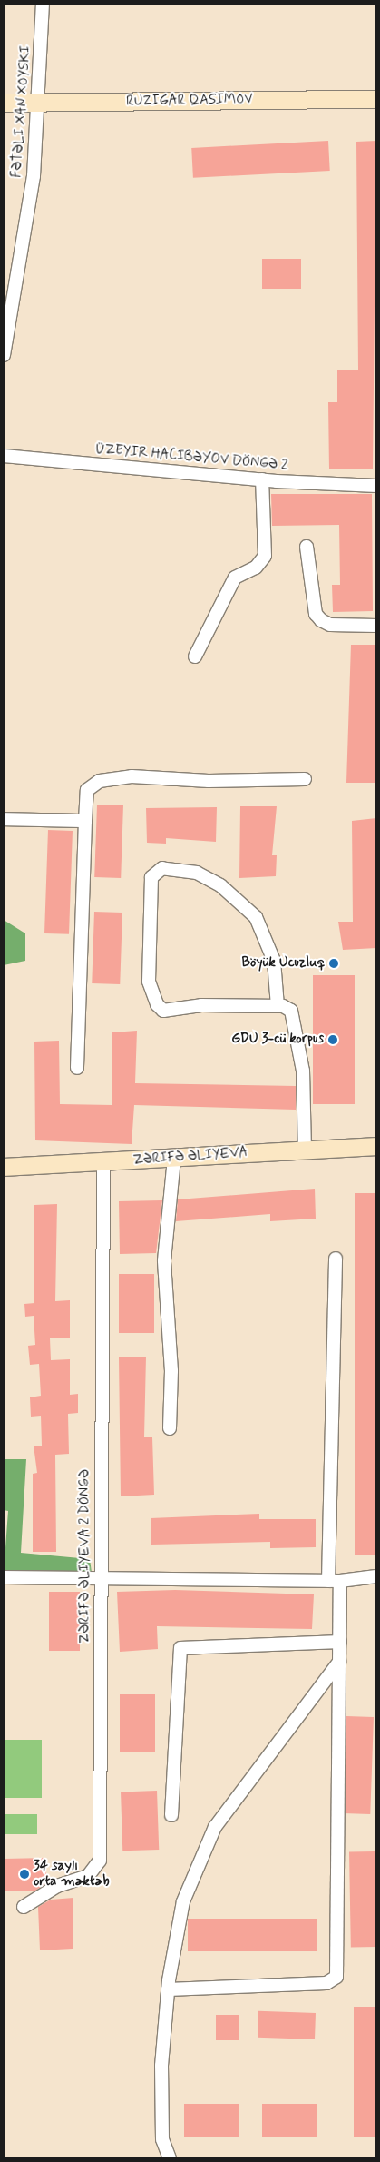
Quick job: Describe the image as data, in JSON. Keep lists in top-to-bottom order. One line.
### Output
{"streets":{"street":["FƏTƏLI XAN XOYSKI","ZƏRIFƏ ƏLIYEVA","ZƏRIFƏ ƏLIYEVA 2 DÖNGƏ"]},"crossings":[["ZƏRIFƏ ƏLIYEVA","ZƏRIFƏ ƏLIYEVA 2 DÖNGƏ"]],"places":["Böyük Ucuzluq","GDU 3-cü korpus","34 saylı orta məktəb"]}
